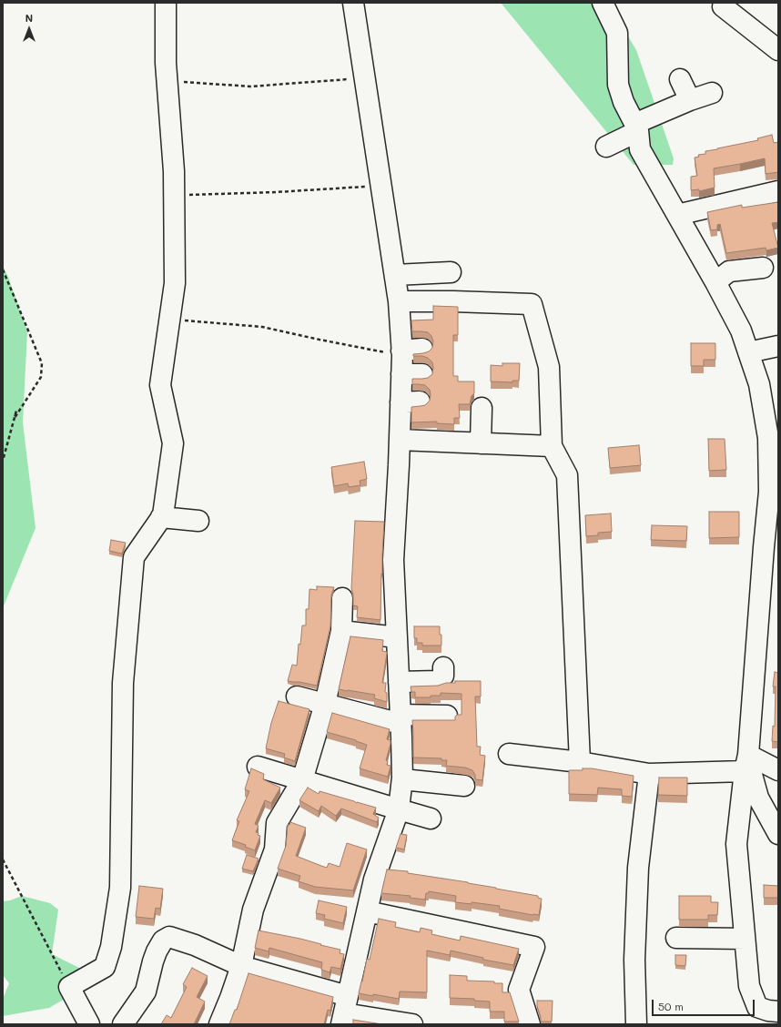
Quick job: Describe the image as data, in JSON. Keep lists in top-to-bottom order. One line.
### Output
{"scale_bar":"50 m","north":"top"}
